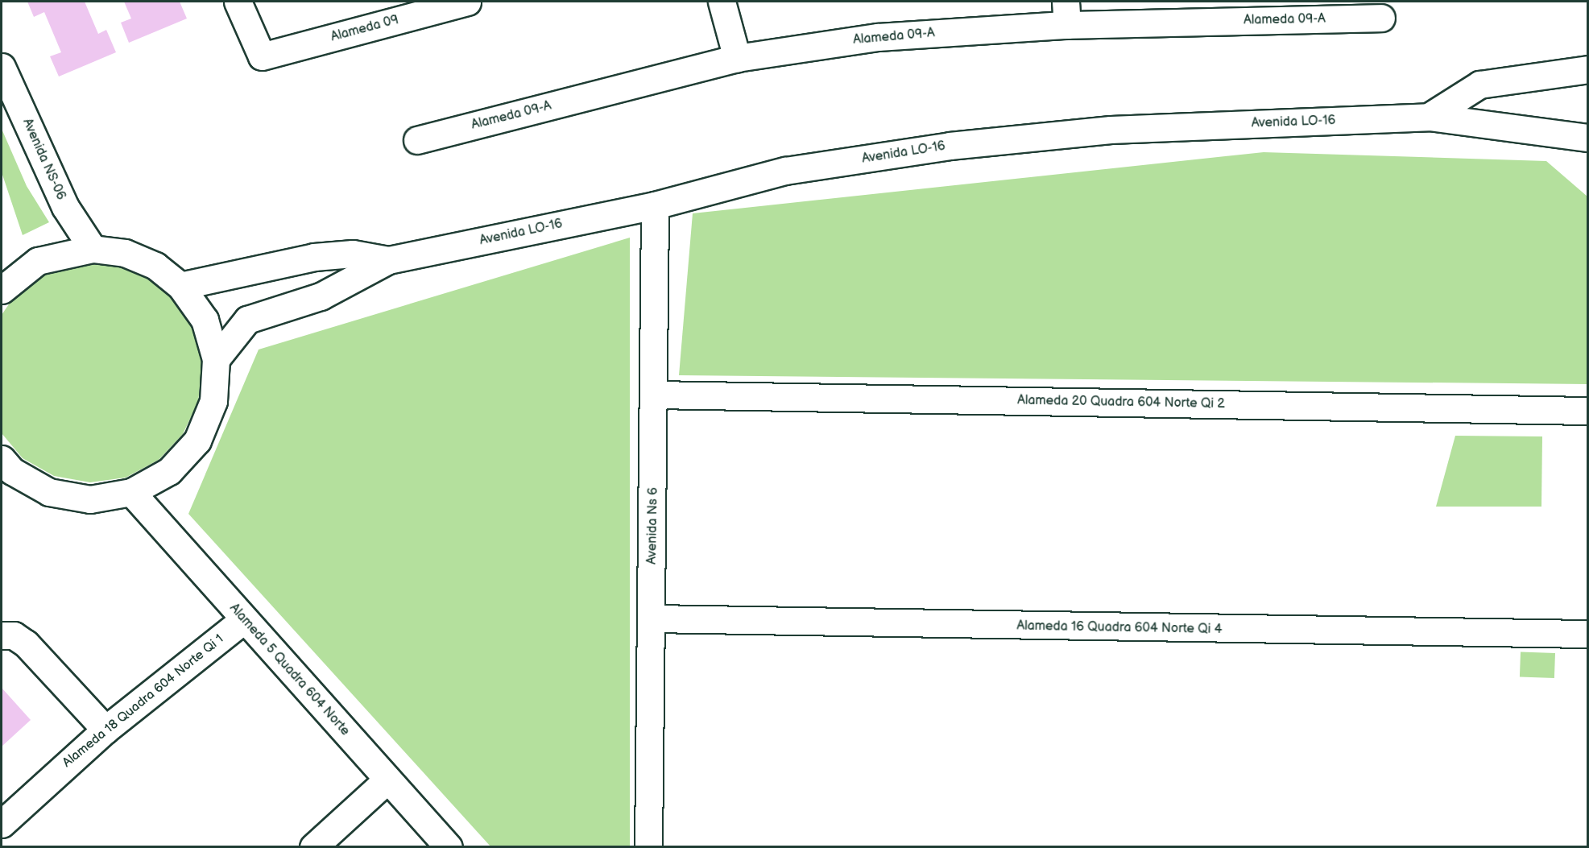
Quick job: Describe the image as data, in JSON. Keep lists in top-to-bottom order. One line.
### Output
{"streets":{"street":["Alameda 09-A","Alameda 09","Avenida LO-16","Avenida NS-06","Alameda 20 Quadra 604 Norte Qi 2","Avenida Ns 6","Alameda 16 Quadra 604 Norte Qi 4","Alameda 5 Quadra 604 Norte","Alameda 18 Quadra 604 Norte Qi 1"]},"crossings":[["Avenida LO-16","Avenida Ns 6"],["Alameda 20 Quadra 604 Norte Qi 2","Avenida Ns 6"],["Avenida Ns 6","Alameda 16 Quadra 604 Norte Qi 4"],["Alameda 5 Quadra 604 Norte","Alameda 18 Quadra 604 Norte Qi 1"]]}
